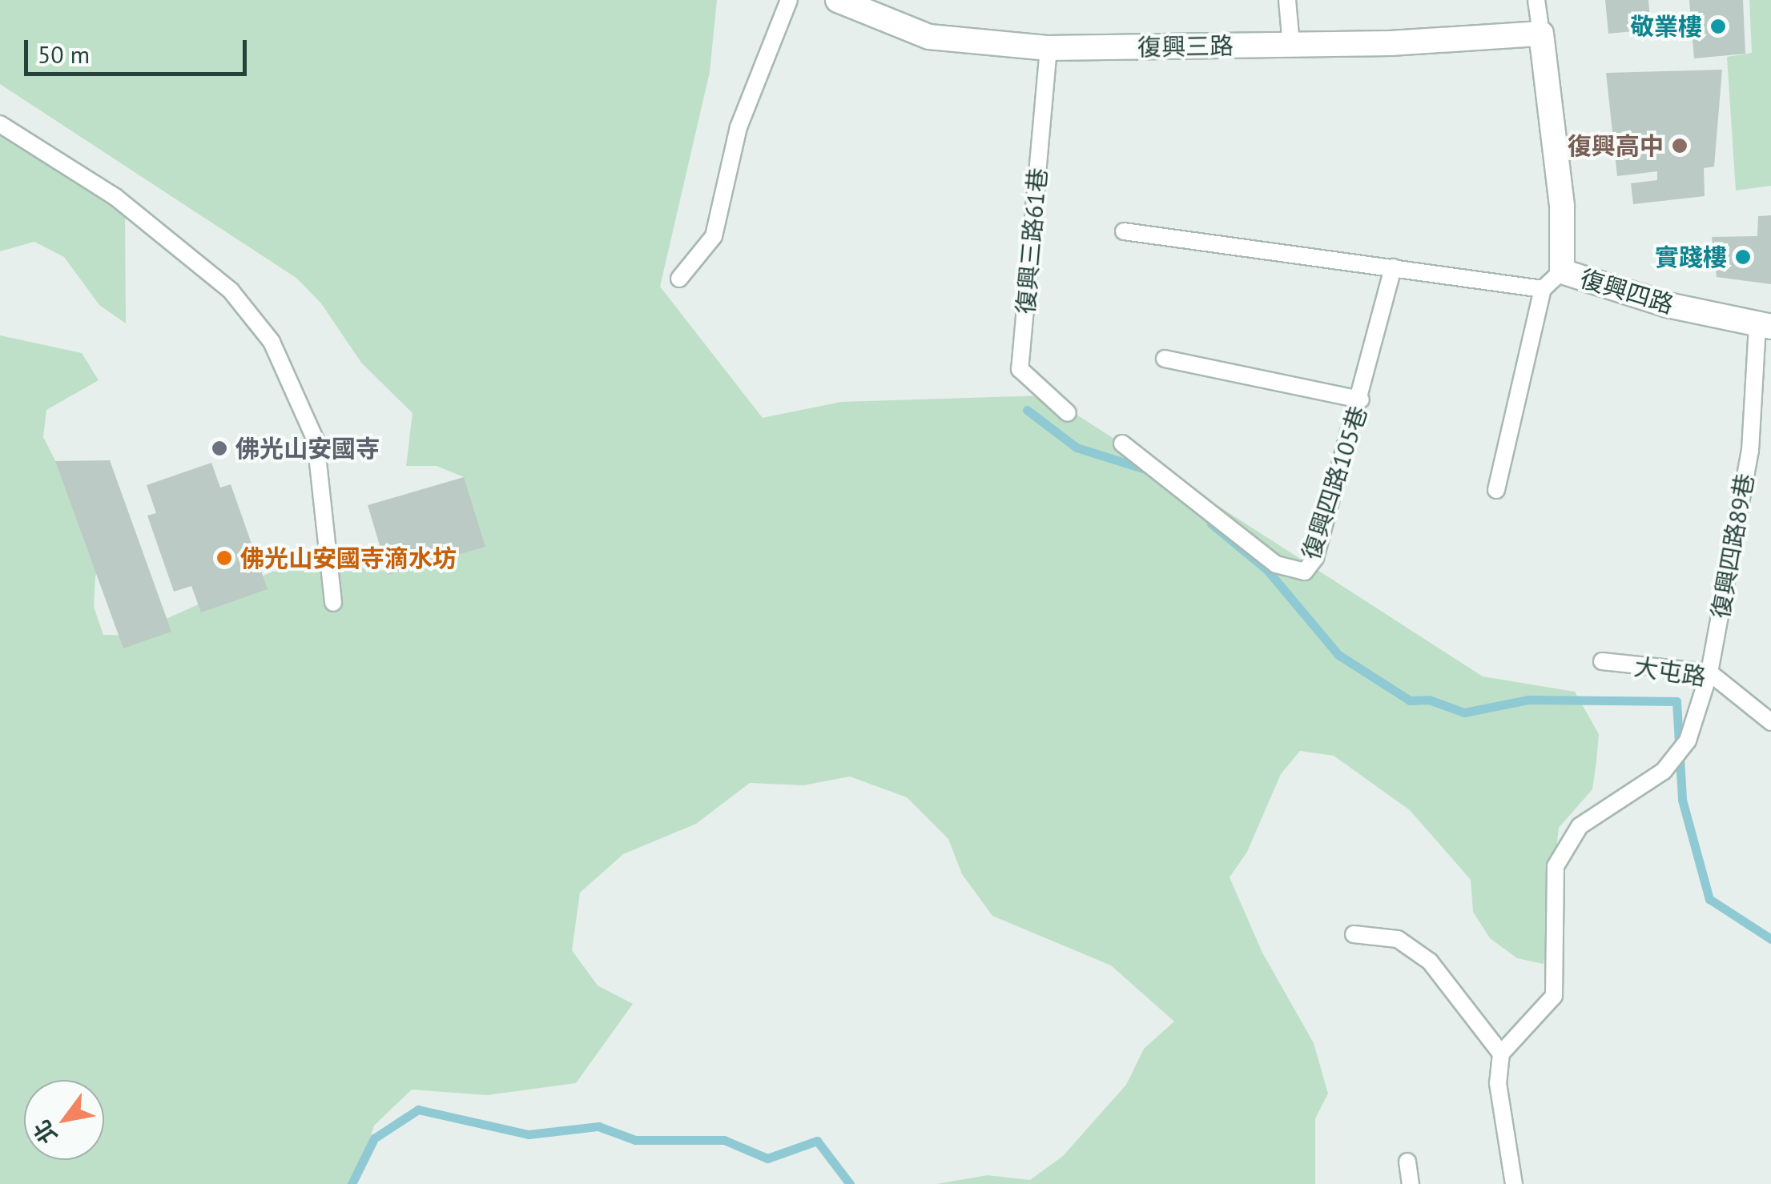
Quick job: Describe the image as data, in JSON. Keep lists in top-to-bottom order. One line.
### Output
{"streets":{"street":["復興三路","復興四路"],"lane":["復興三路61巷","復興四路105巷","復興四路89巷","大屯路"]},"crossings":[["復興三路","復興三路61巷"],["復興三路","復興四路"],["復興四路","復興四路105巷"],["復興四路","復興四路89巷"],["復興四路89巷","大屯路"]],"places":["敬業樓","復興高中","實踐樓","佛光山安國寺","佛光山安國寺滴水坊"],"scale_bar":"50 m","north":"bottom left"}
